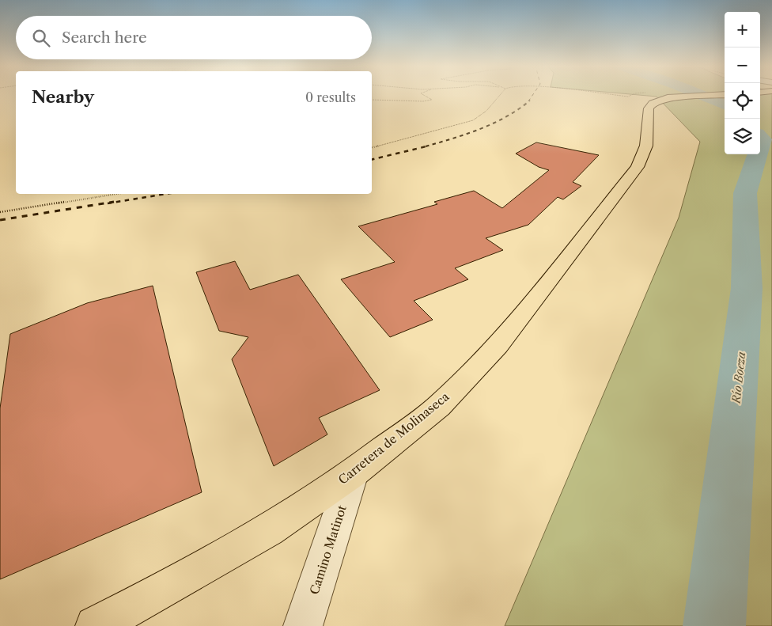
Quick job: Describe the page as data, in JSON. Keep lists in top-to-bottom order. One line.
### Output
{"streets":{"main road":["Carretera de Molinaseca"],"street":["Camino Matinot"]},"crossings":[["Carretera de Molinaseca","Camino Matinot"]],"water":["Río Boeza"],"page":{"map_buttons":["+","−"],"search":"Search here","heading":["Nearby","0 results"]}}
